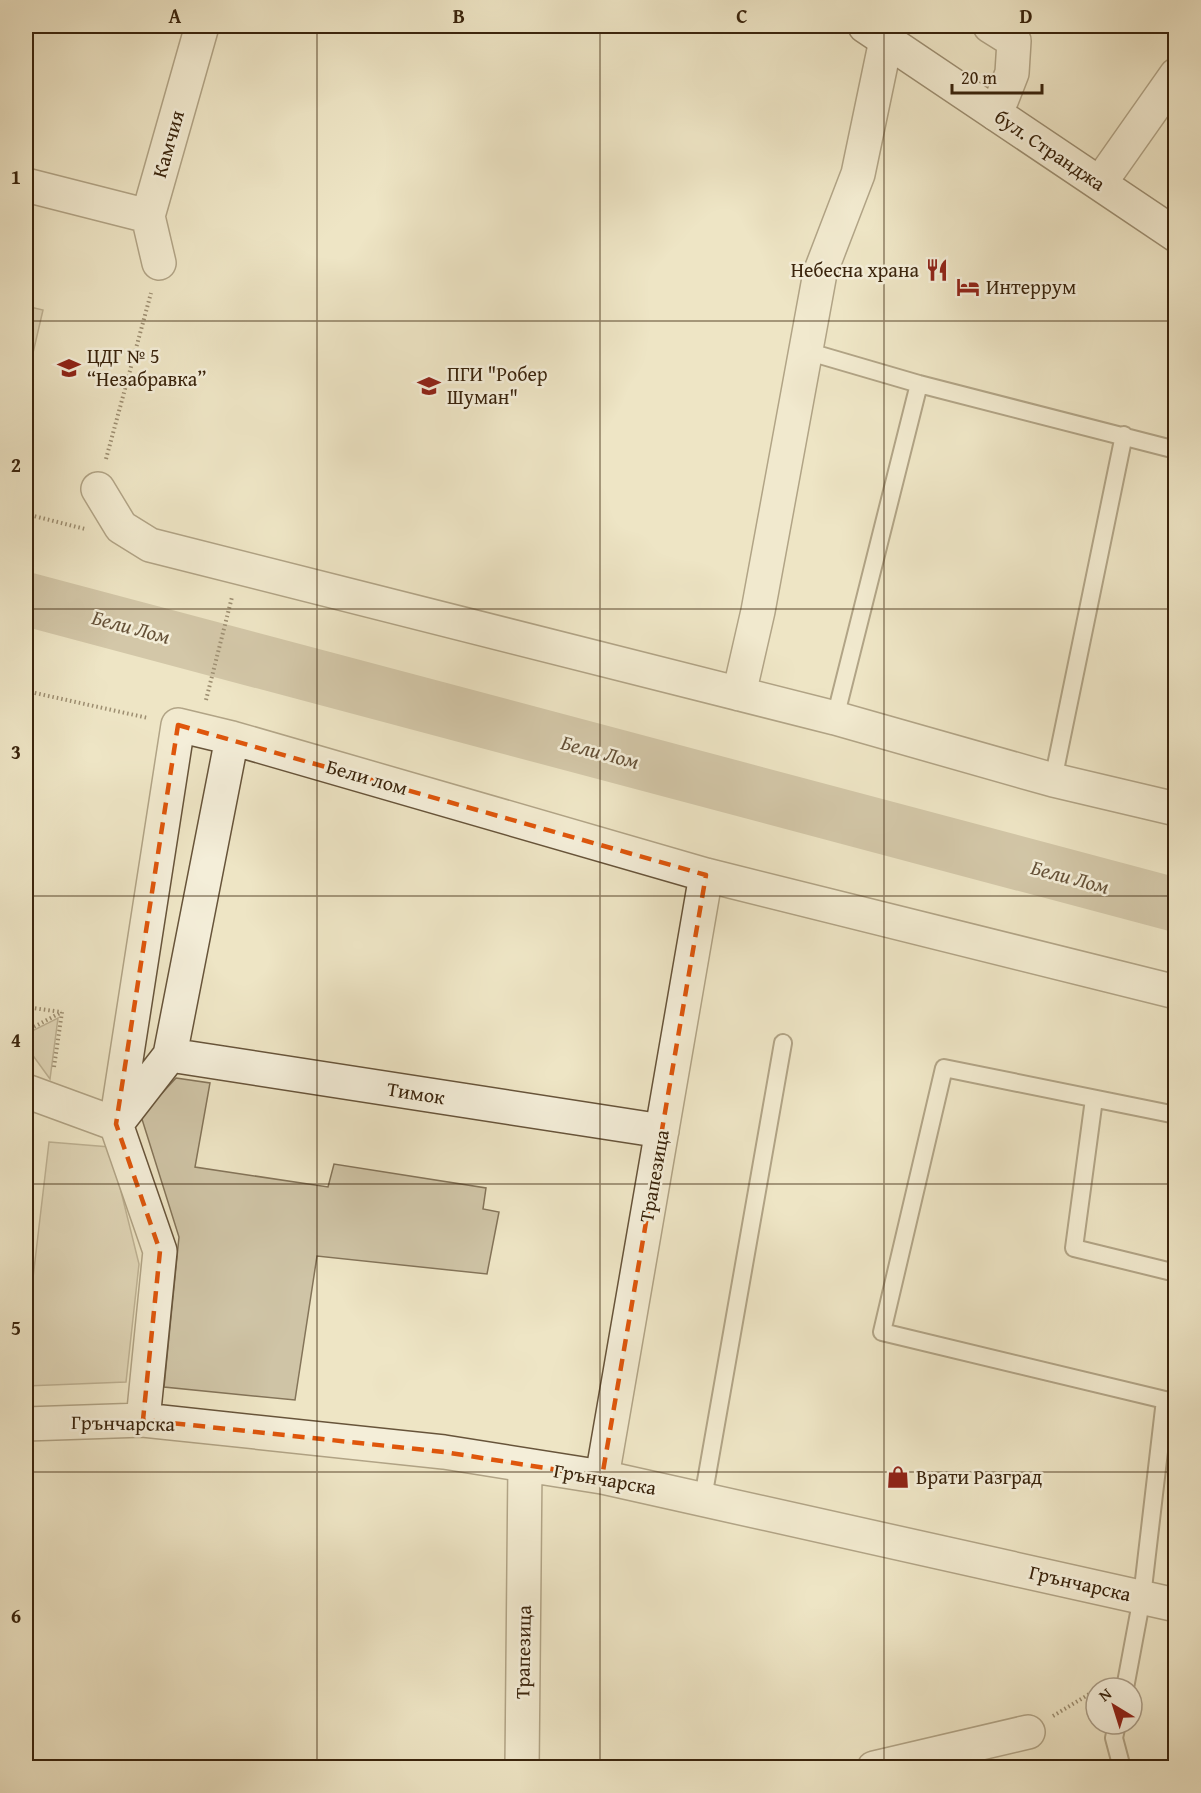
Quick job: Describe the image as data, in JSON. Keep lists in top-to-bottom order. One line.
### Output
{"streets":{"street":["Камчия","бул. Странджа","Бели лом","Тимок","Трапезица","Грънчарска"]},"crossings":[["Бели лом","Трапезица"],["Тимок","Трапезица"],["Трапезица","Грънчарска"]],"water":["Бели Лом"],"places":{"restaurant":["Небесна храна"],"hotel":["Интеррум"],"school or university":["ЦДГ № 5 “Незабравка”","ПГИ \"Робер Шуман\""],"shop":["Врати Разград"]},"scale_bar":"20 m","north":"top left","grid":{"columns":["A","B","C","D"],"rows":["1","2","3","4","5","6"]}}
